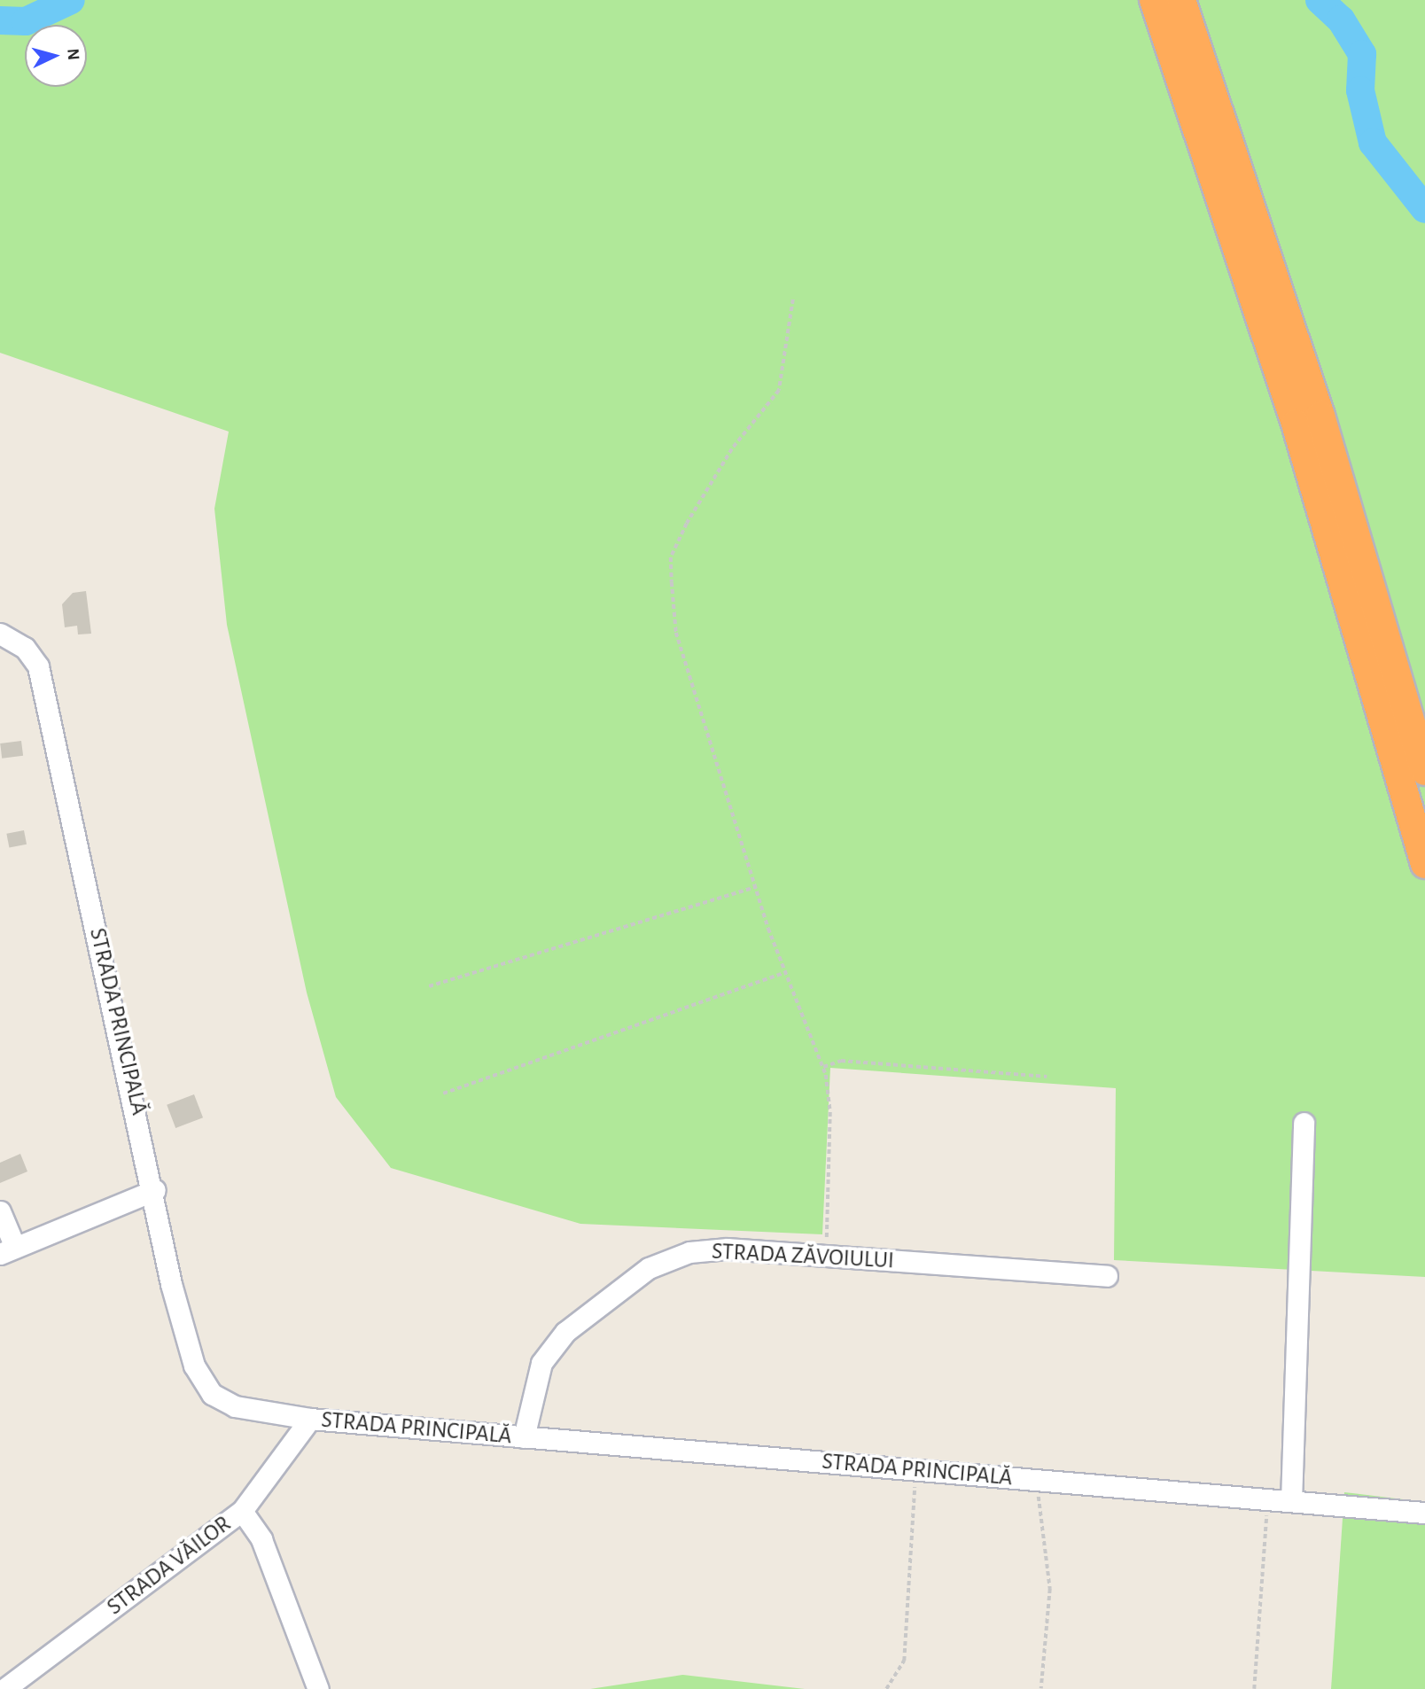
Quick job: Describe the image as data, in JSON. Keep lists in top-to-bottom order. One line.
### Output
{"streets":{"street":["STRADA PRINCIPALĂ","STRADA ZĂVOIULUI","STRADA VĂILOR"]},"crossings":[["STRADA PRINCIPALĂ","STRADA ZĂVOIULUI"],["STRADA PRINCIPALĂ","STRADA VĂILOR"]],"north":"right"}
